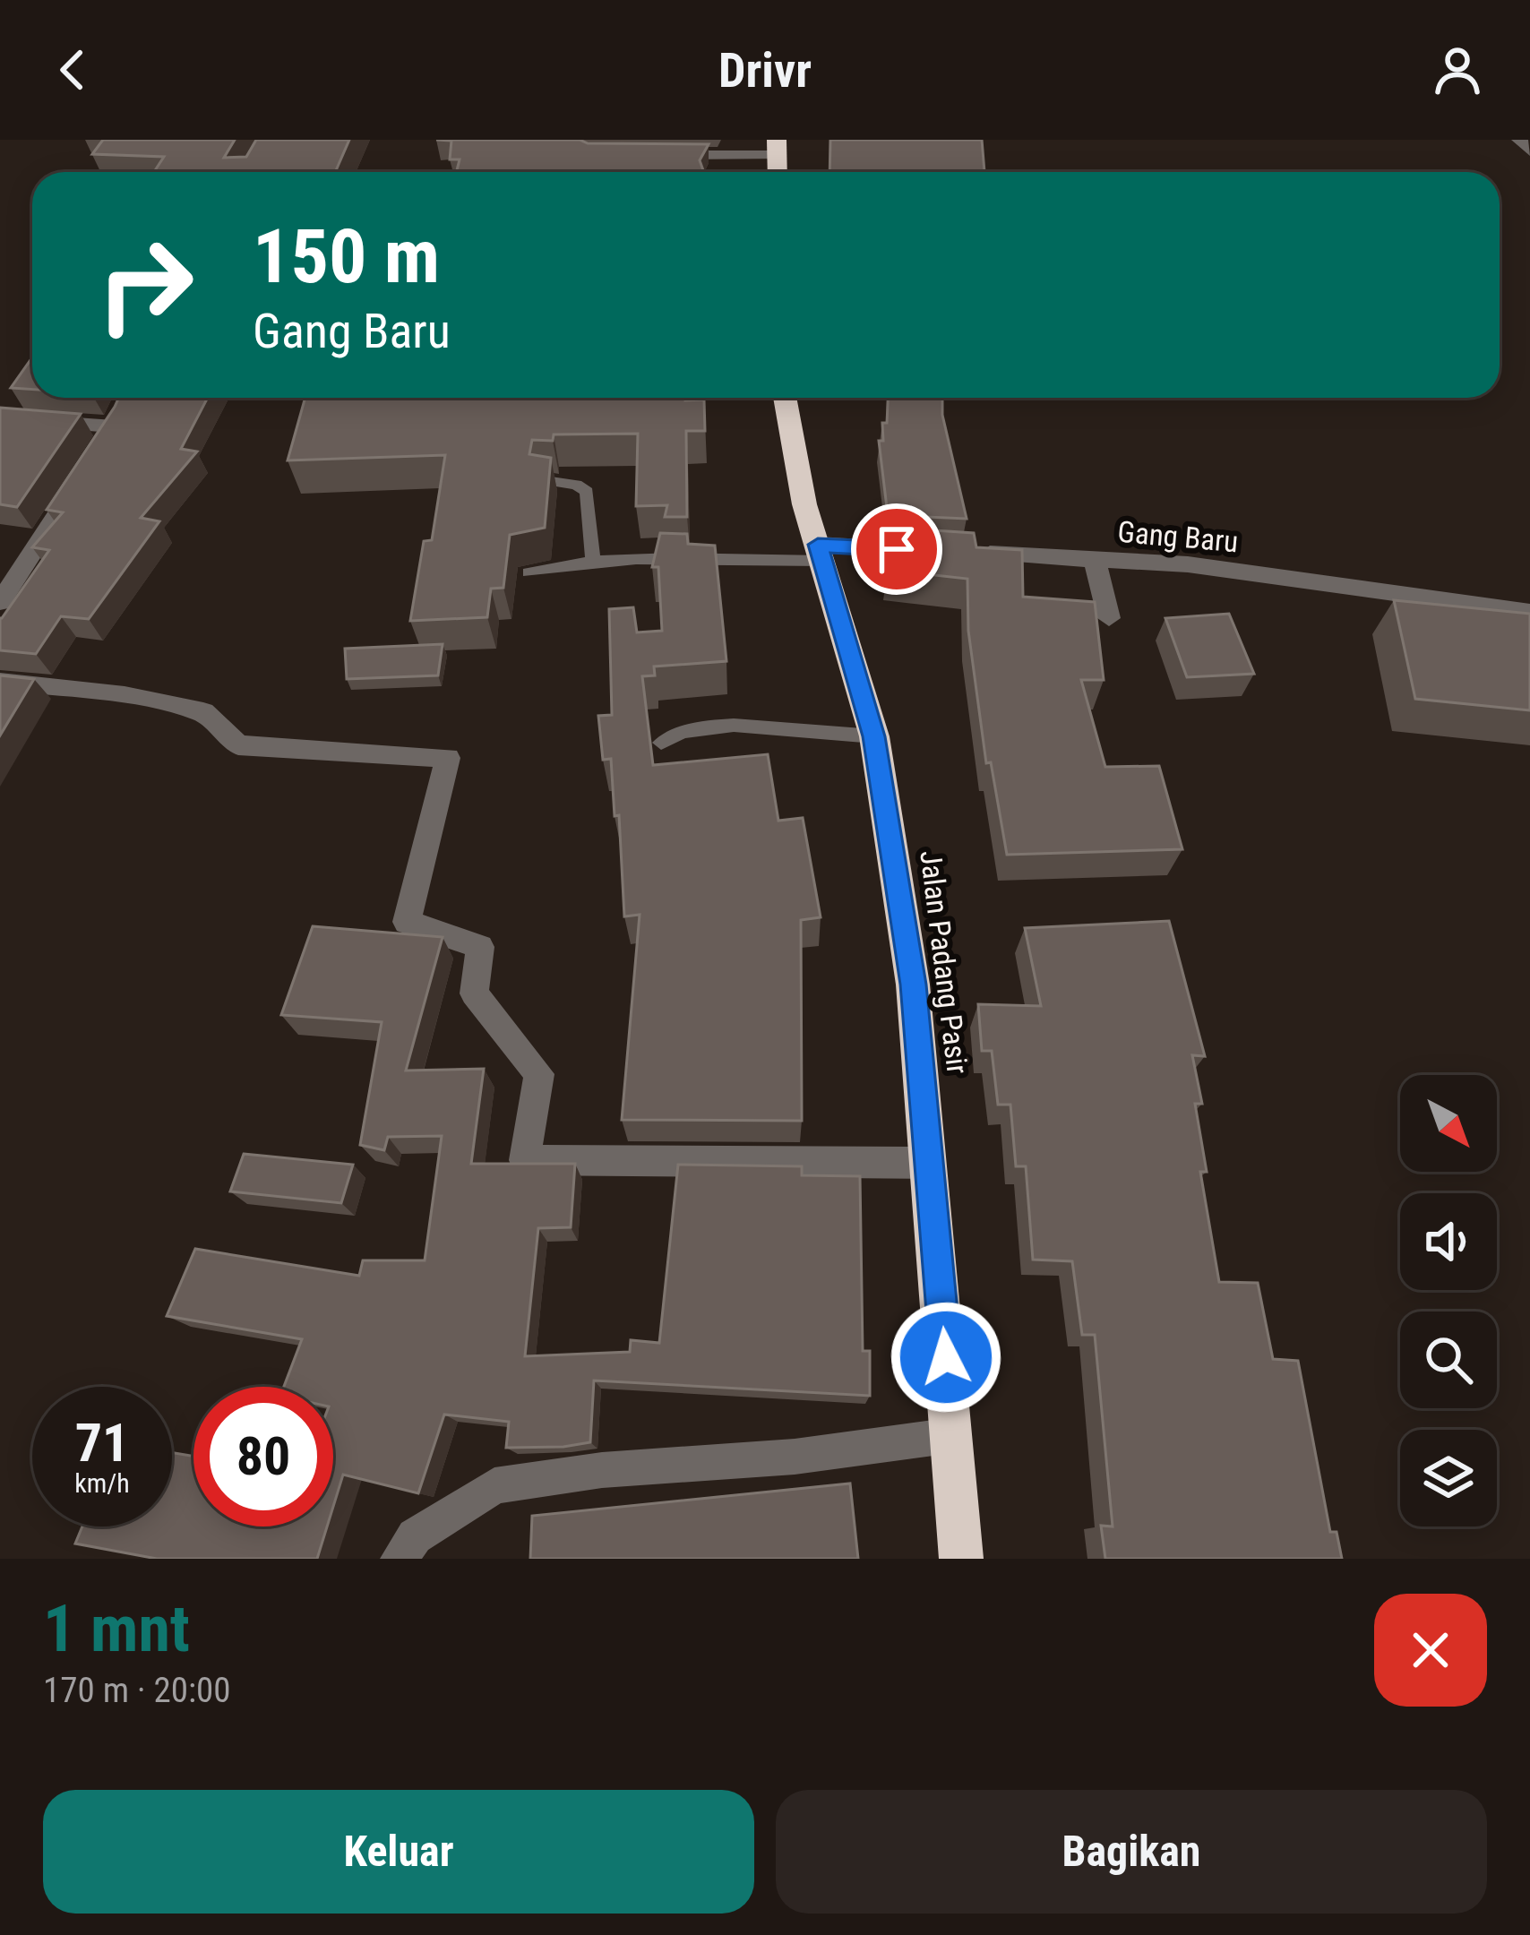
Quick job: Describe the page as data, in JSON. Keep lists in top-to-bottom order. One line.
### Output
{"streets":{"highway":["Jalan Padang Pasir"],"street":["Gang Baru"]},"crossings":[["Gang Baru","Jalan Padang Pasir"]],"north":"bottom right","page":{"header":"Drivr","turn":["150 m","Gang Baru"],"speed":"71 km/h","limit":"80","heading":["1 mnt","170 m · 20:00"],"buttons":["Keluar","Bagikan"]}}
